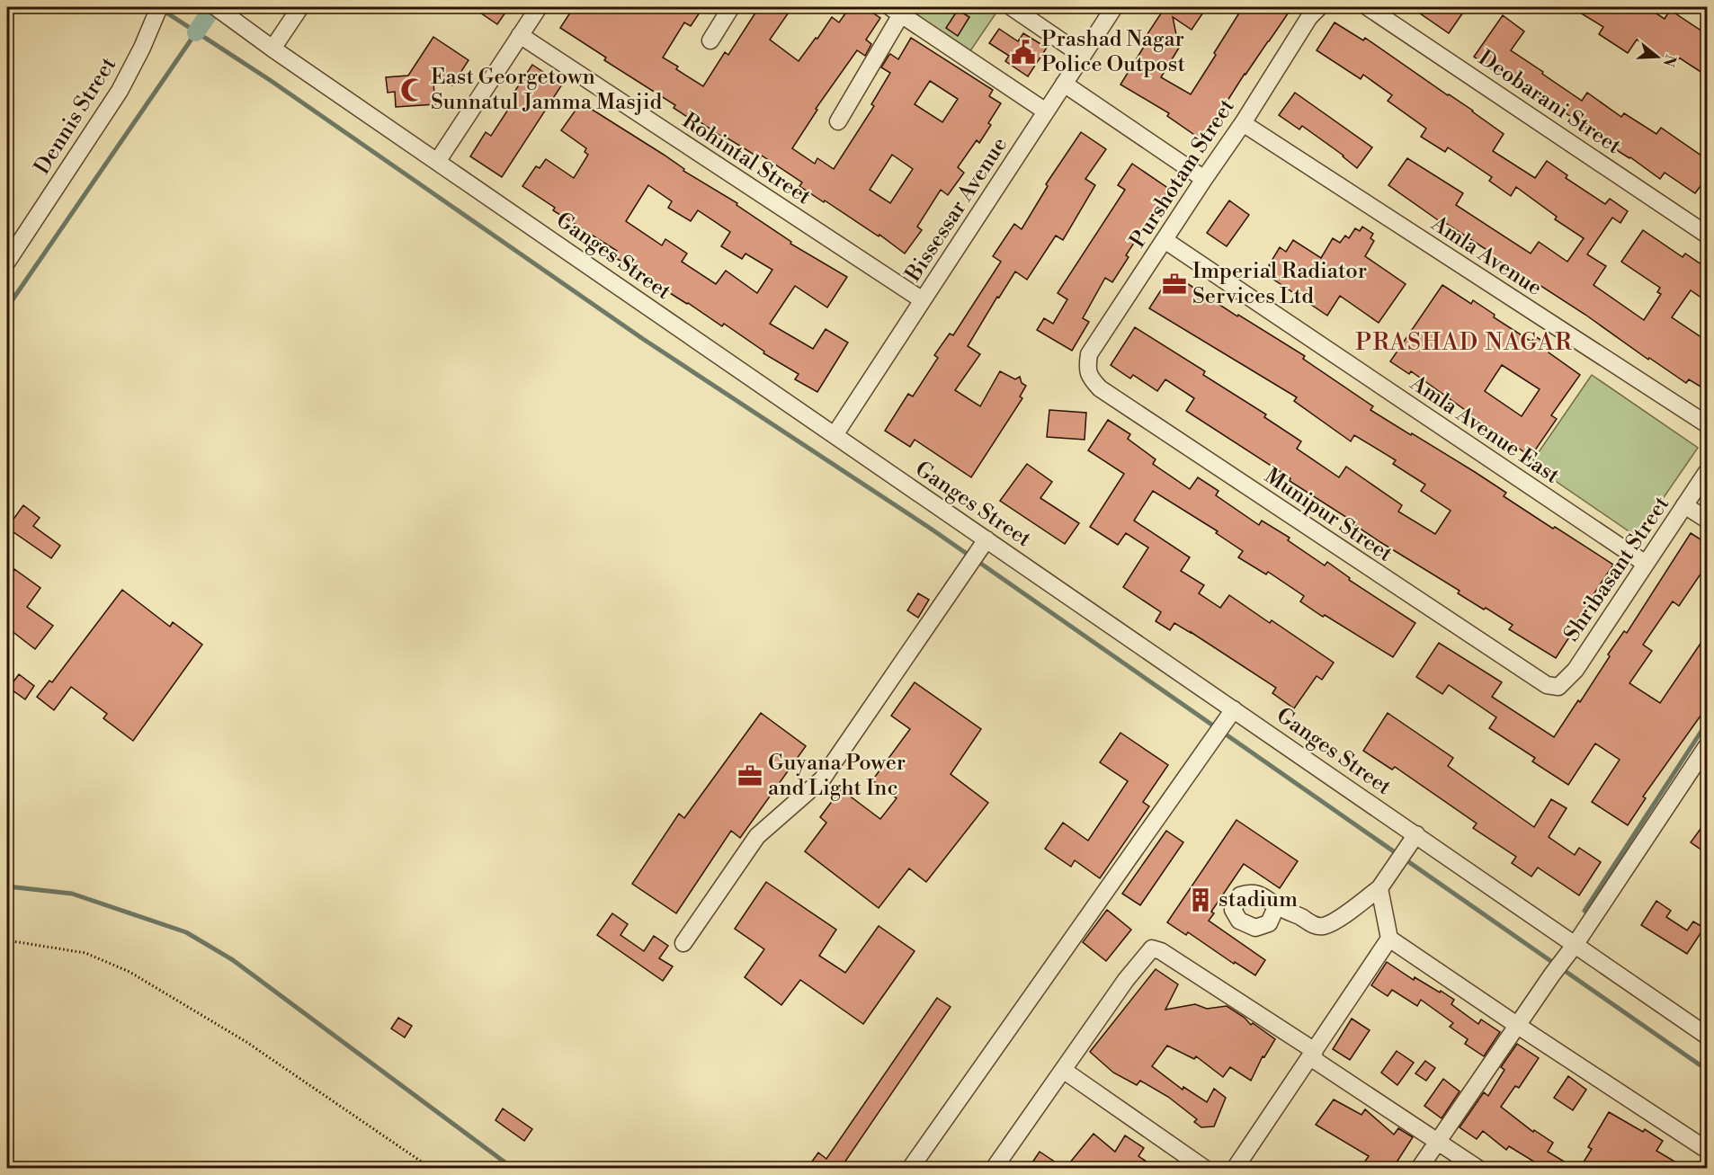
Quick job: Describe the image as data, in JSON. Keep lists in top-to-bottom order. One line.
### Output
{"streets":{"street":["Deobarani Street","Dennis Street","Rohintal Street","Purshotam Street","Bissessar Avenue","Ganges Street","Amla Avenue","Amla Avenue East","Munipur Street","Shribasant Street"]},"crossings":[["Rohintal Street","Bissessar Avenue"],["Purshotam Street","Amla Avenue"],["Purshotam Street","Amla Avenue East"],["Purshotam Street","Munipur Street"],["Bissessar Avenue","Ganges Street"],["Amla Avenue East","Shribasant Street"],["Munipur Street","Shribasant Street"]],"districts":["PRASHAD NAGAR"],"places":{"public building":["Prashad Nagar Police Outpost"],"mosque":["East Georgetown Sunnatul Jamma Masjid"],"office":["Imperial Radiator Services Ltd","Guyana Power and Light Inc"],"building":["stadium"]},"north":"right"}
